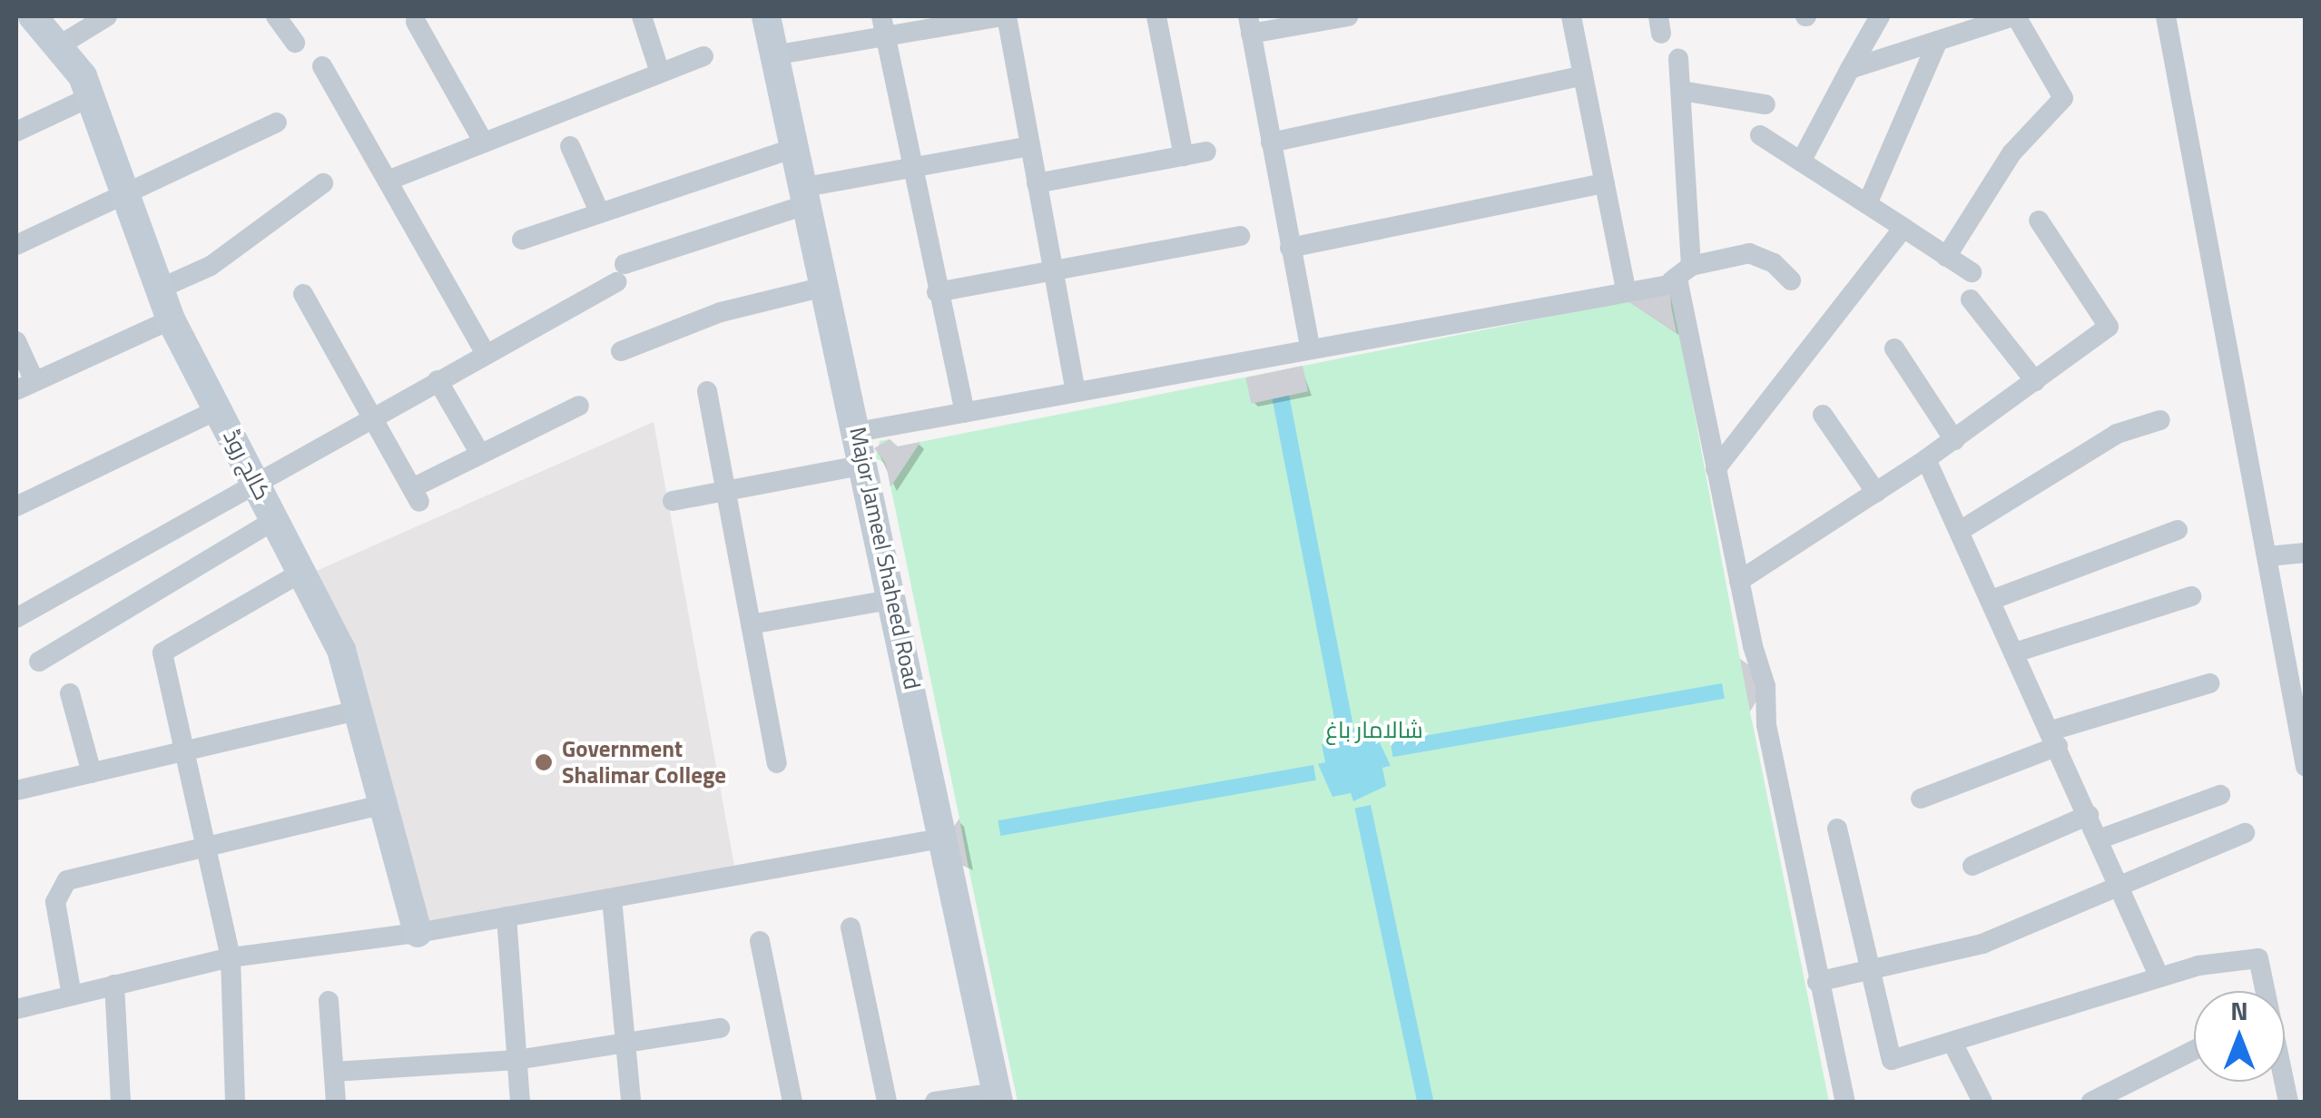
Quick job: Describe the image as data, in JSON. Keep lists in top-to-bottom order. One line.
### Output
{"streets":{"street":["کالج روڈ","Major Jameel Shaheed Road"]},"parks":["شالامار باغ"],"places":["Government Shalimar College"],"north":"top"}
